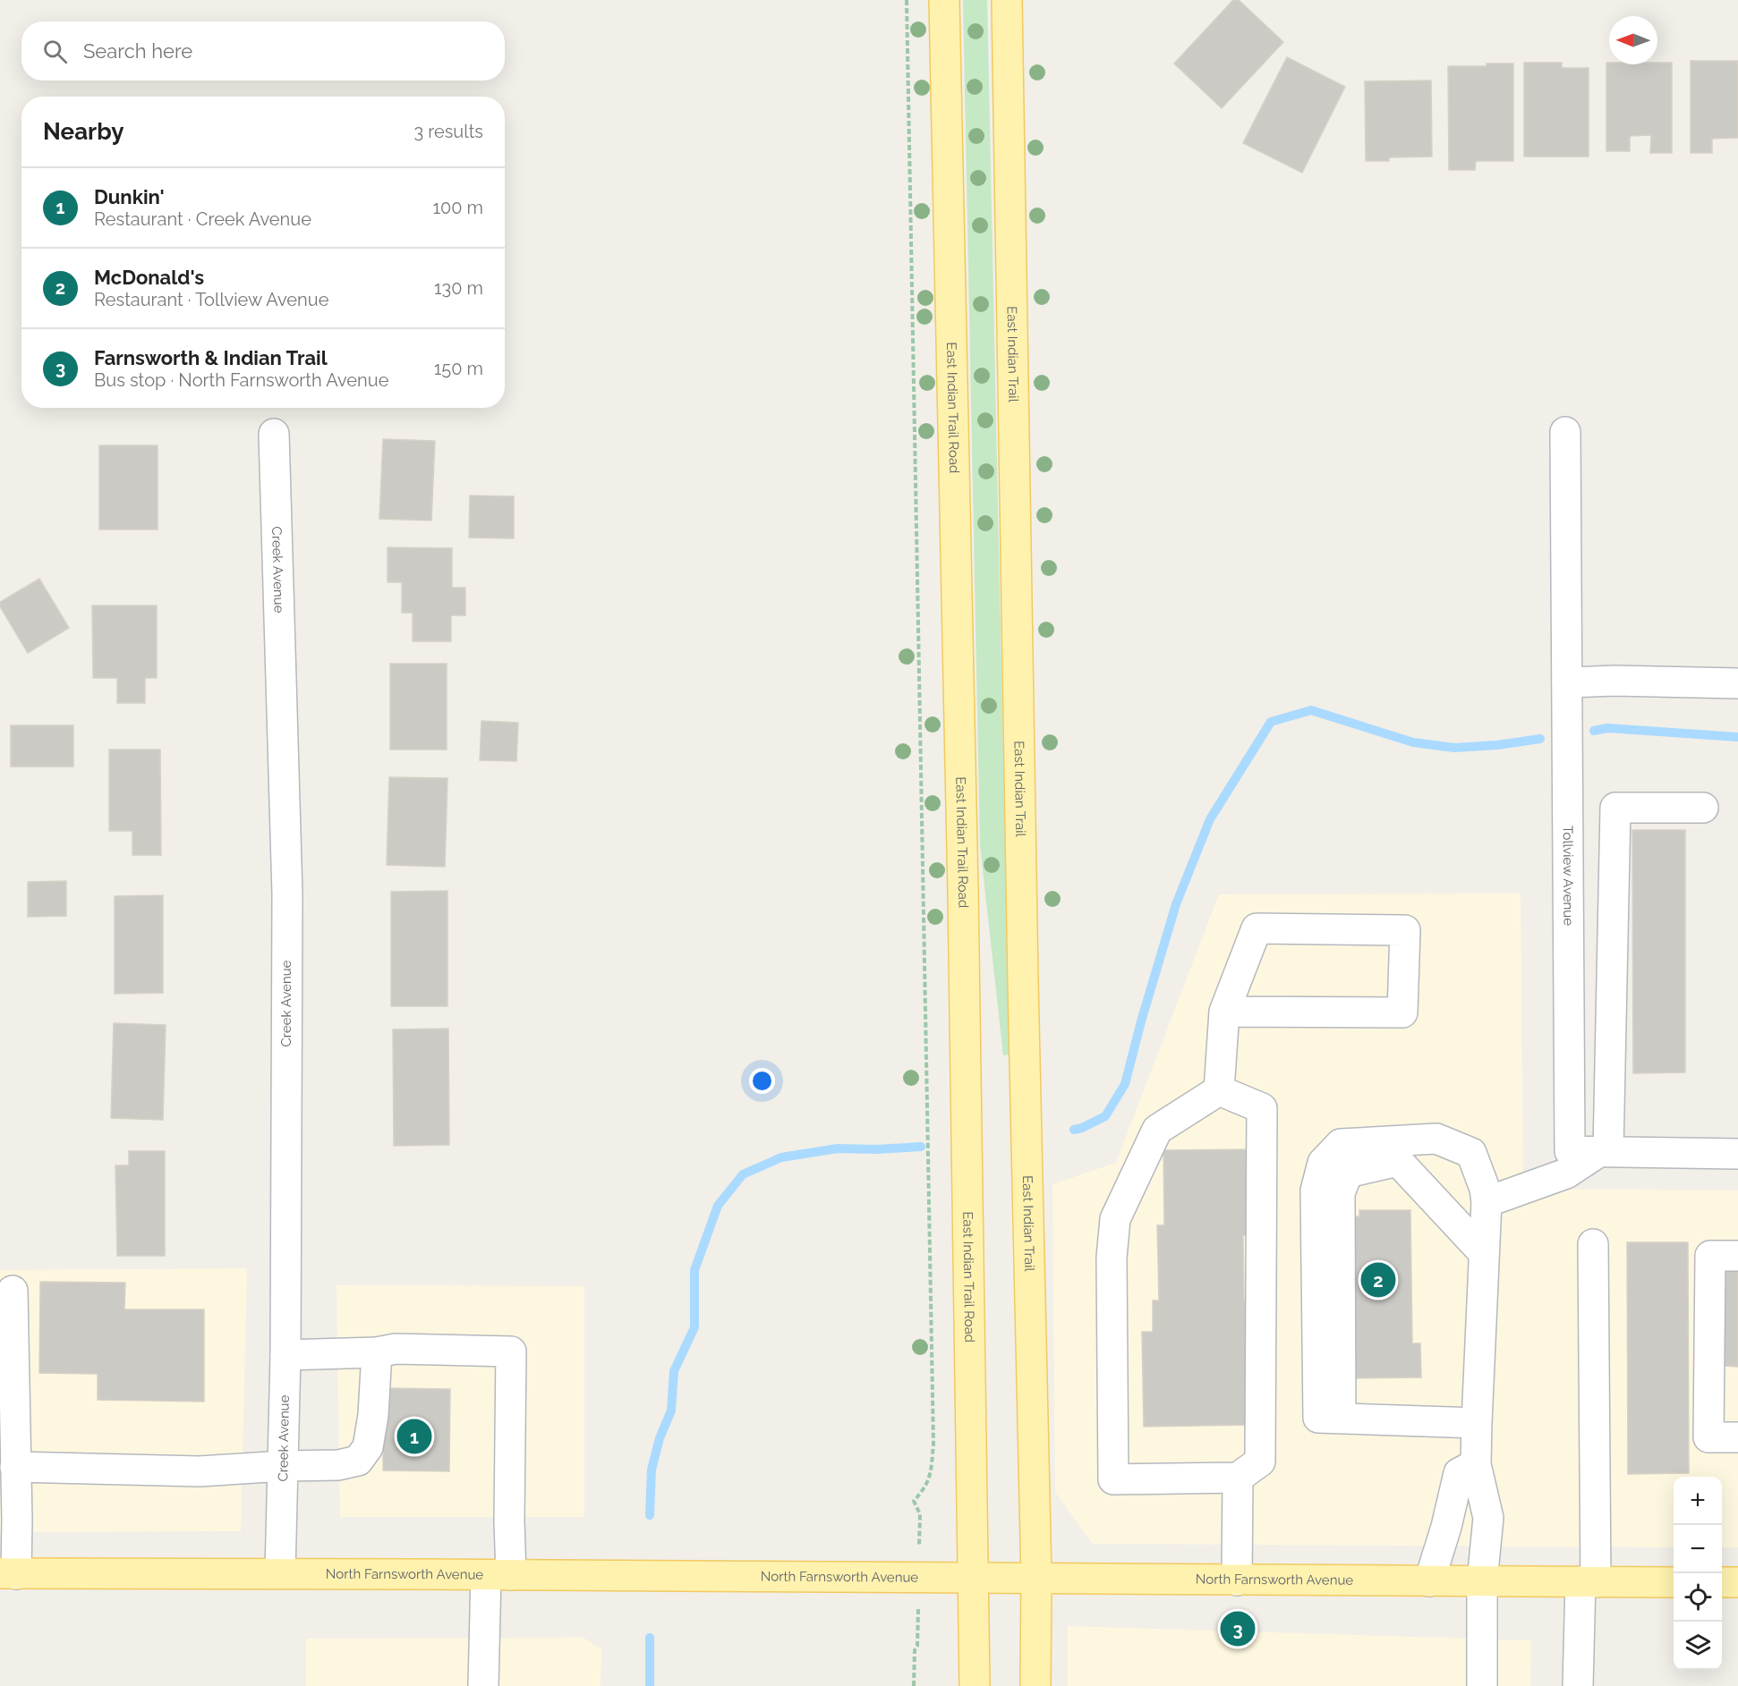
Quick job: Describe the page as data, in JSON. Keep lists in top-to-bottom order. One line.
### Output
{"streets":{"main road":["East Indian Trail","East Indian Trail Road","North Farnsworth Avenue"],"street":["Creek Avenue","Tollview Avenue"]},"crossings":[["East Indian Trail","North Farnsworth Avenue"],["East Indian Trail Road","North Farnsworth Avenue"],["Creek Avenue","North Farnsworth Avenue"]],"north":"left","page":{"search":"Search here","heading":["Nearby","3 results"],"list":[{"mark":"1","name":"Dunkin'","note":"Restaurant · Creek Avenue","value":"100 m"},{"mark":"2","name":"McDonald's","note":"Restaurant · Tollview Avenue","value":"130 m"},{"mark":"3","name":"Farnsworth & Indian Trail","note":"Bus stop · North Farnsworth Avenue","value":"150 m"}],"pins":["2","1","3"],"map_buttons":["+","−"]}}
